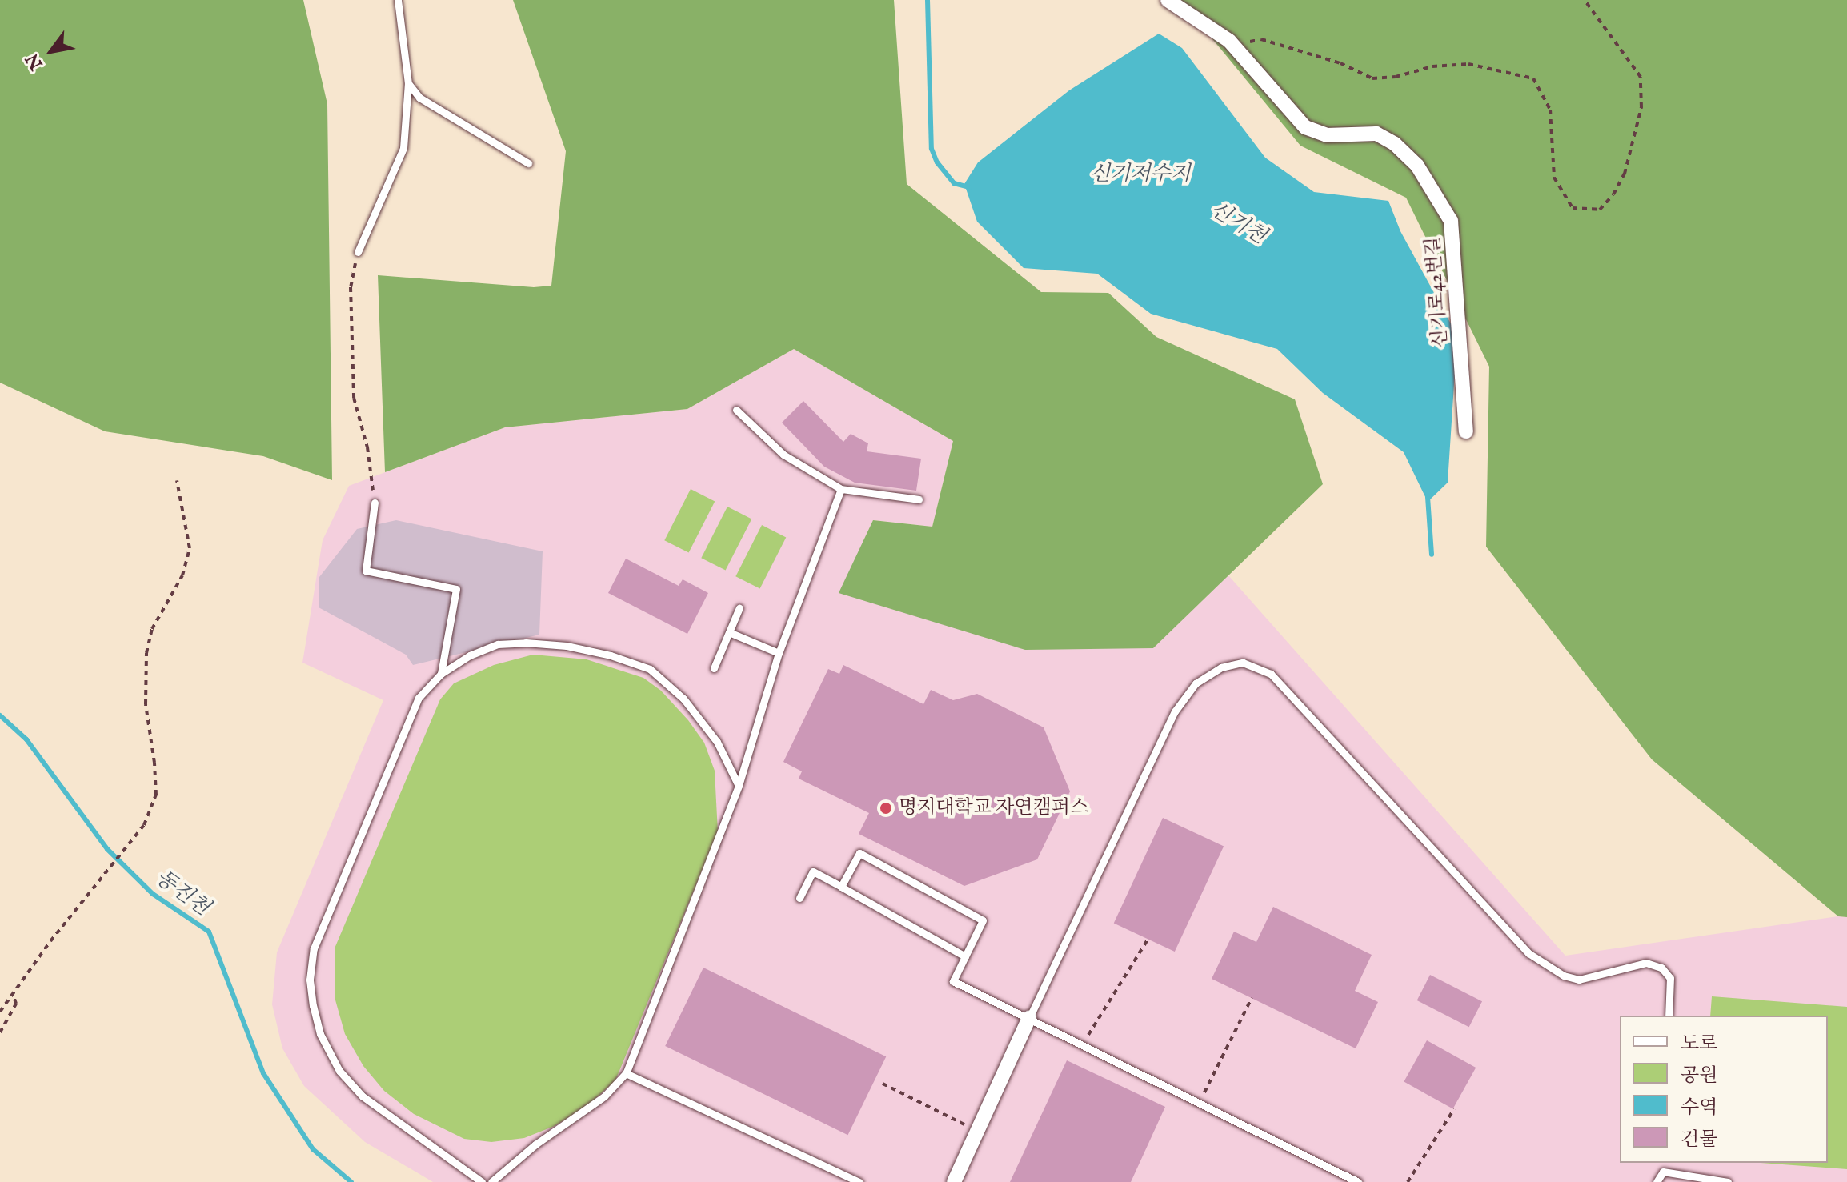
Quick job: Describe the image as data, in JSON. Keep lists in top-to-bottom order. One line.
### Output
{"streets":{"street":["신기로42번길"]},"water":["신기저수지","신기천","동진천"],"places":["명지대학교 자연캠퍼스"],"legend":["도로","공원","수역","건물"],"north":"bottom left"}
